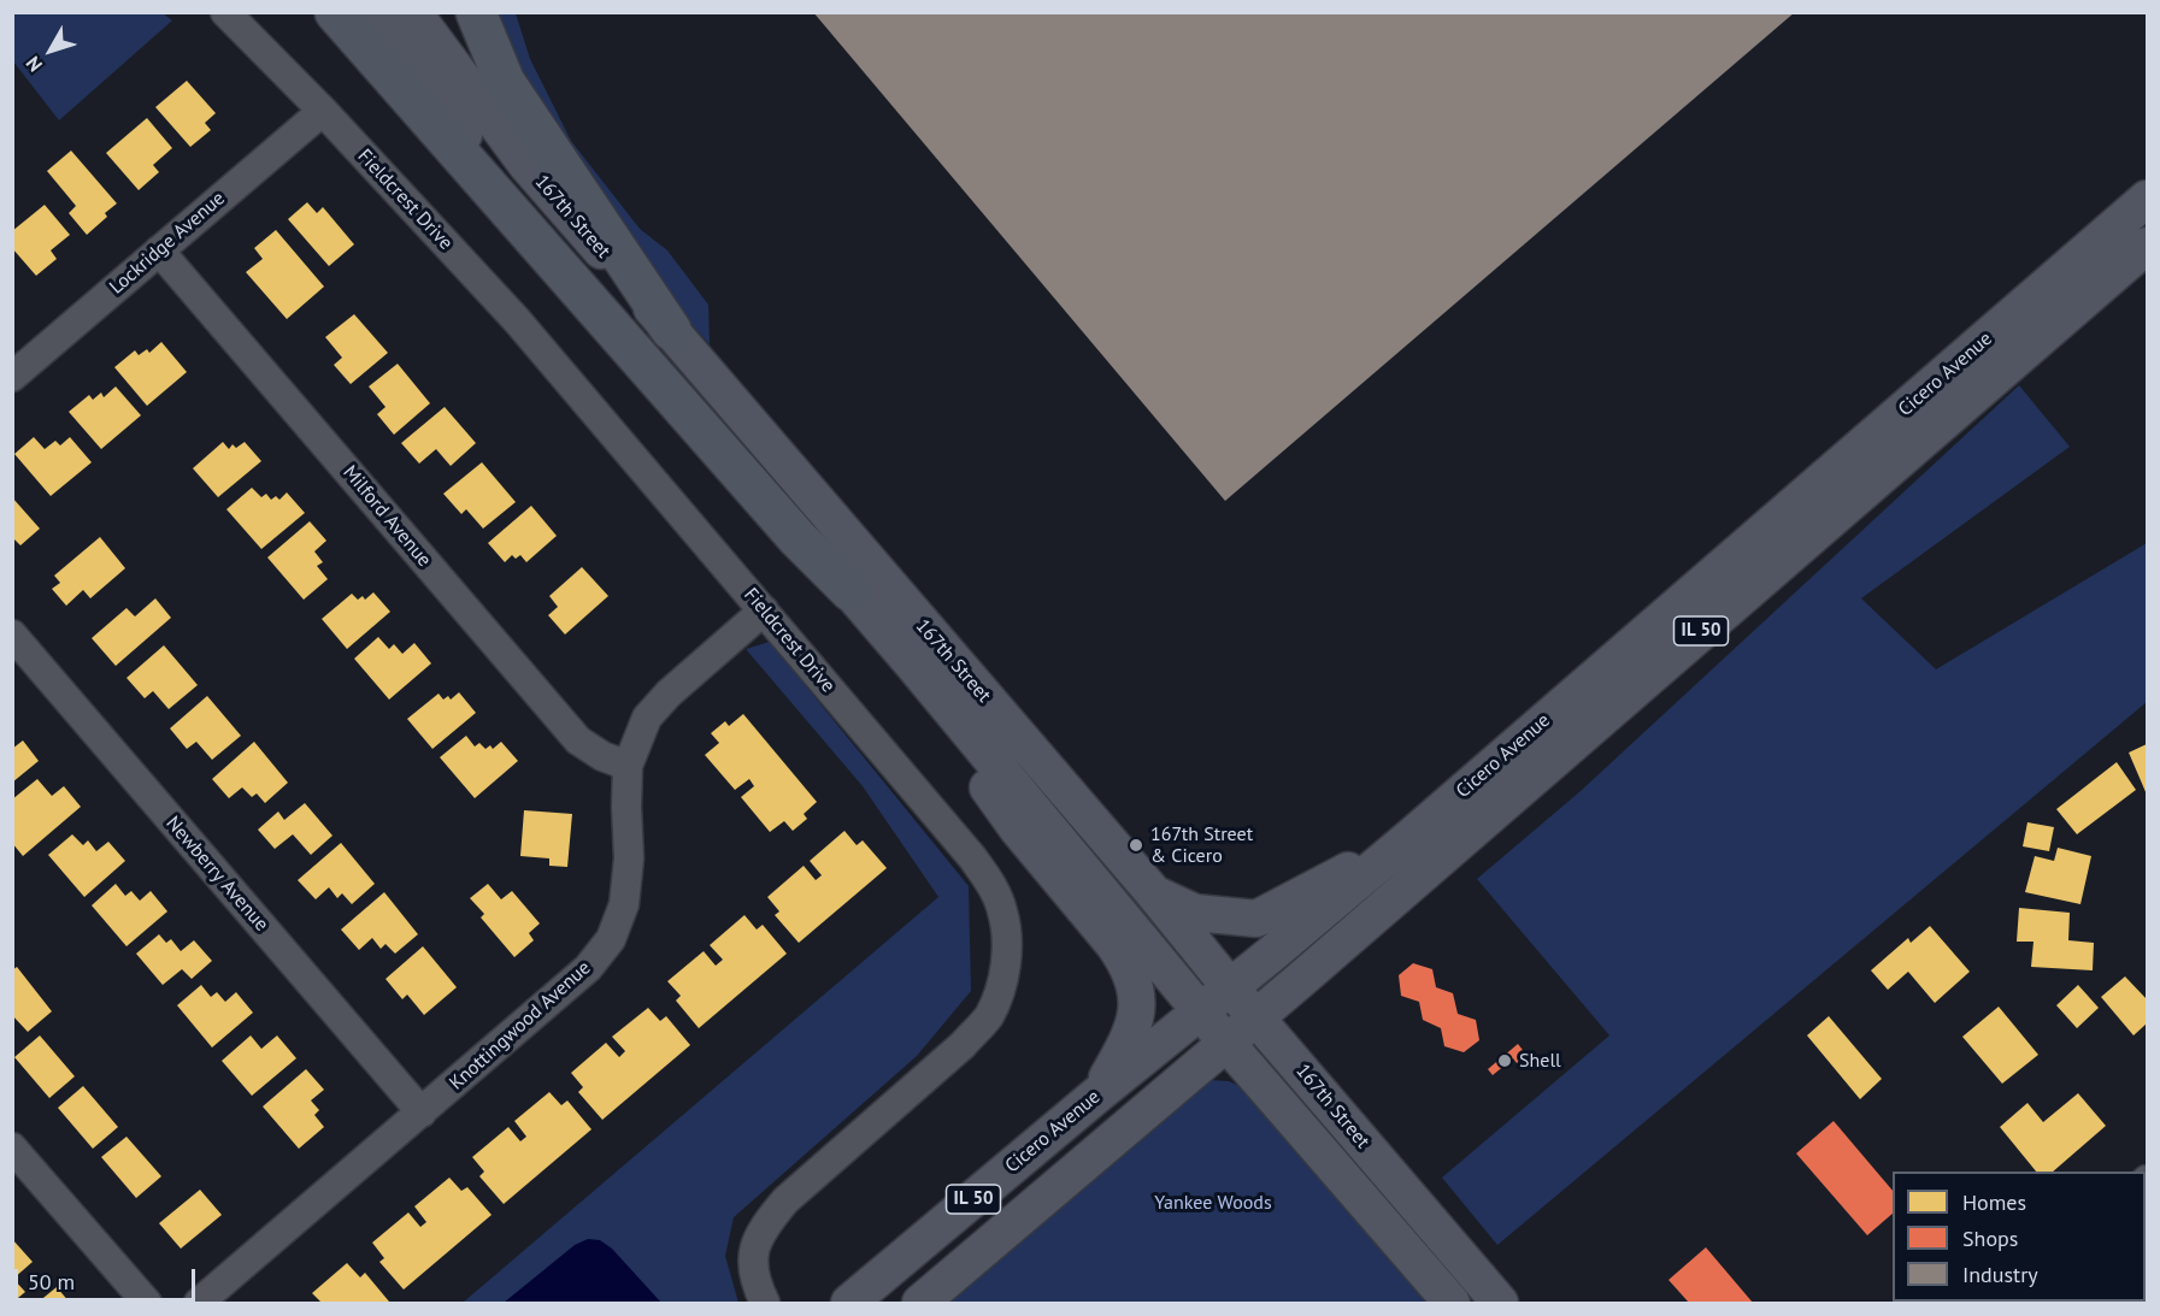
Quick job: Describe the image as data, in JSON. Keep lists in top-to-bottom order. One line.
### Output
{"streets":{"main road":["167th Street","Cicero Avenue","IL 50"],"street":["Fieldcrest Drive","Lockridge Avenue","Milford Avenue","Newberry Avenue","Knottingwood Avenue"]},"crossings":[["Fieldcrest Drive","Lockridge Avenue"],["Fieldcrest Drive","Knottingwood Avenue"],["167th Street","Cicero Avenue"],["Lockridge Avenue","Milford Avenue"],["Milford Avenue","Knottingwood Avenue"],["Newberry Avenue","Knottingwood Avenue"]],"parks":["Yankee Woods"],"places":["167th Street & Cicero","Shell"],"legend":["Homes","Shops","Industry"],"scale_bar":"50 m","north":"bottom left"}
